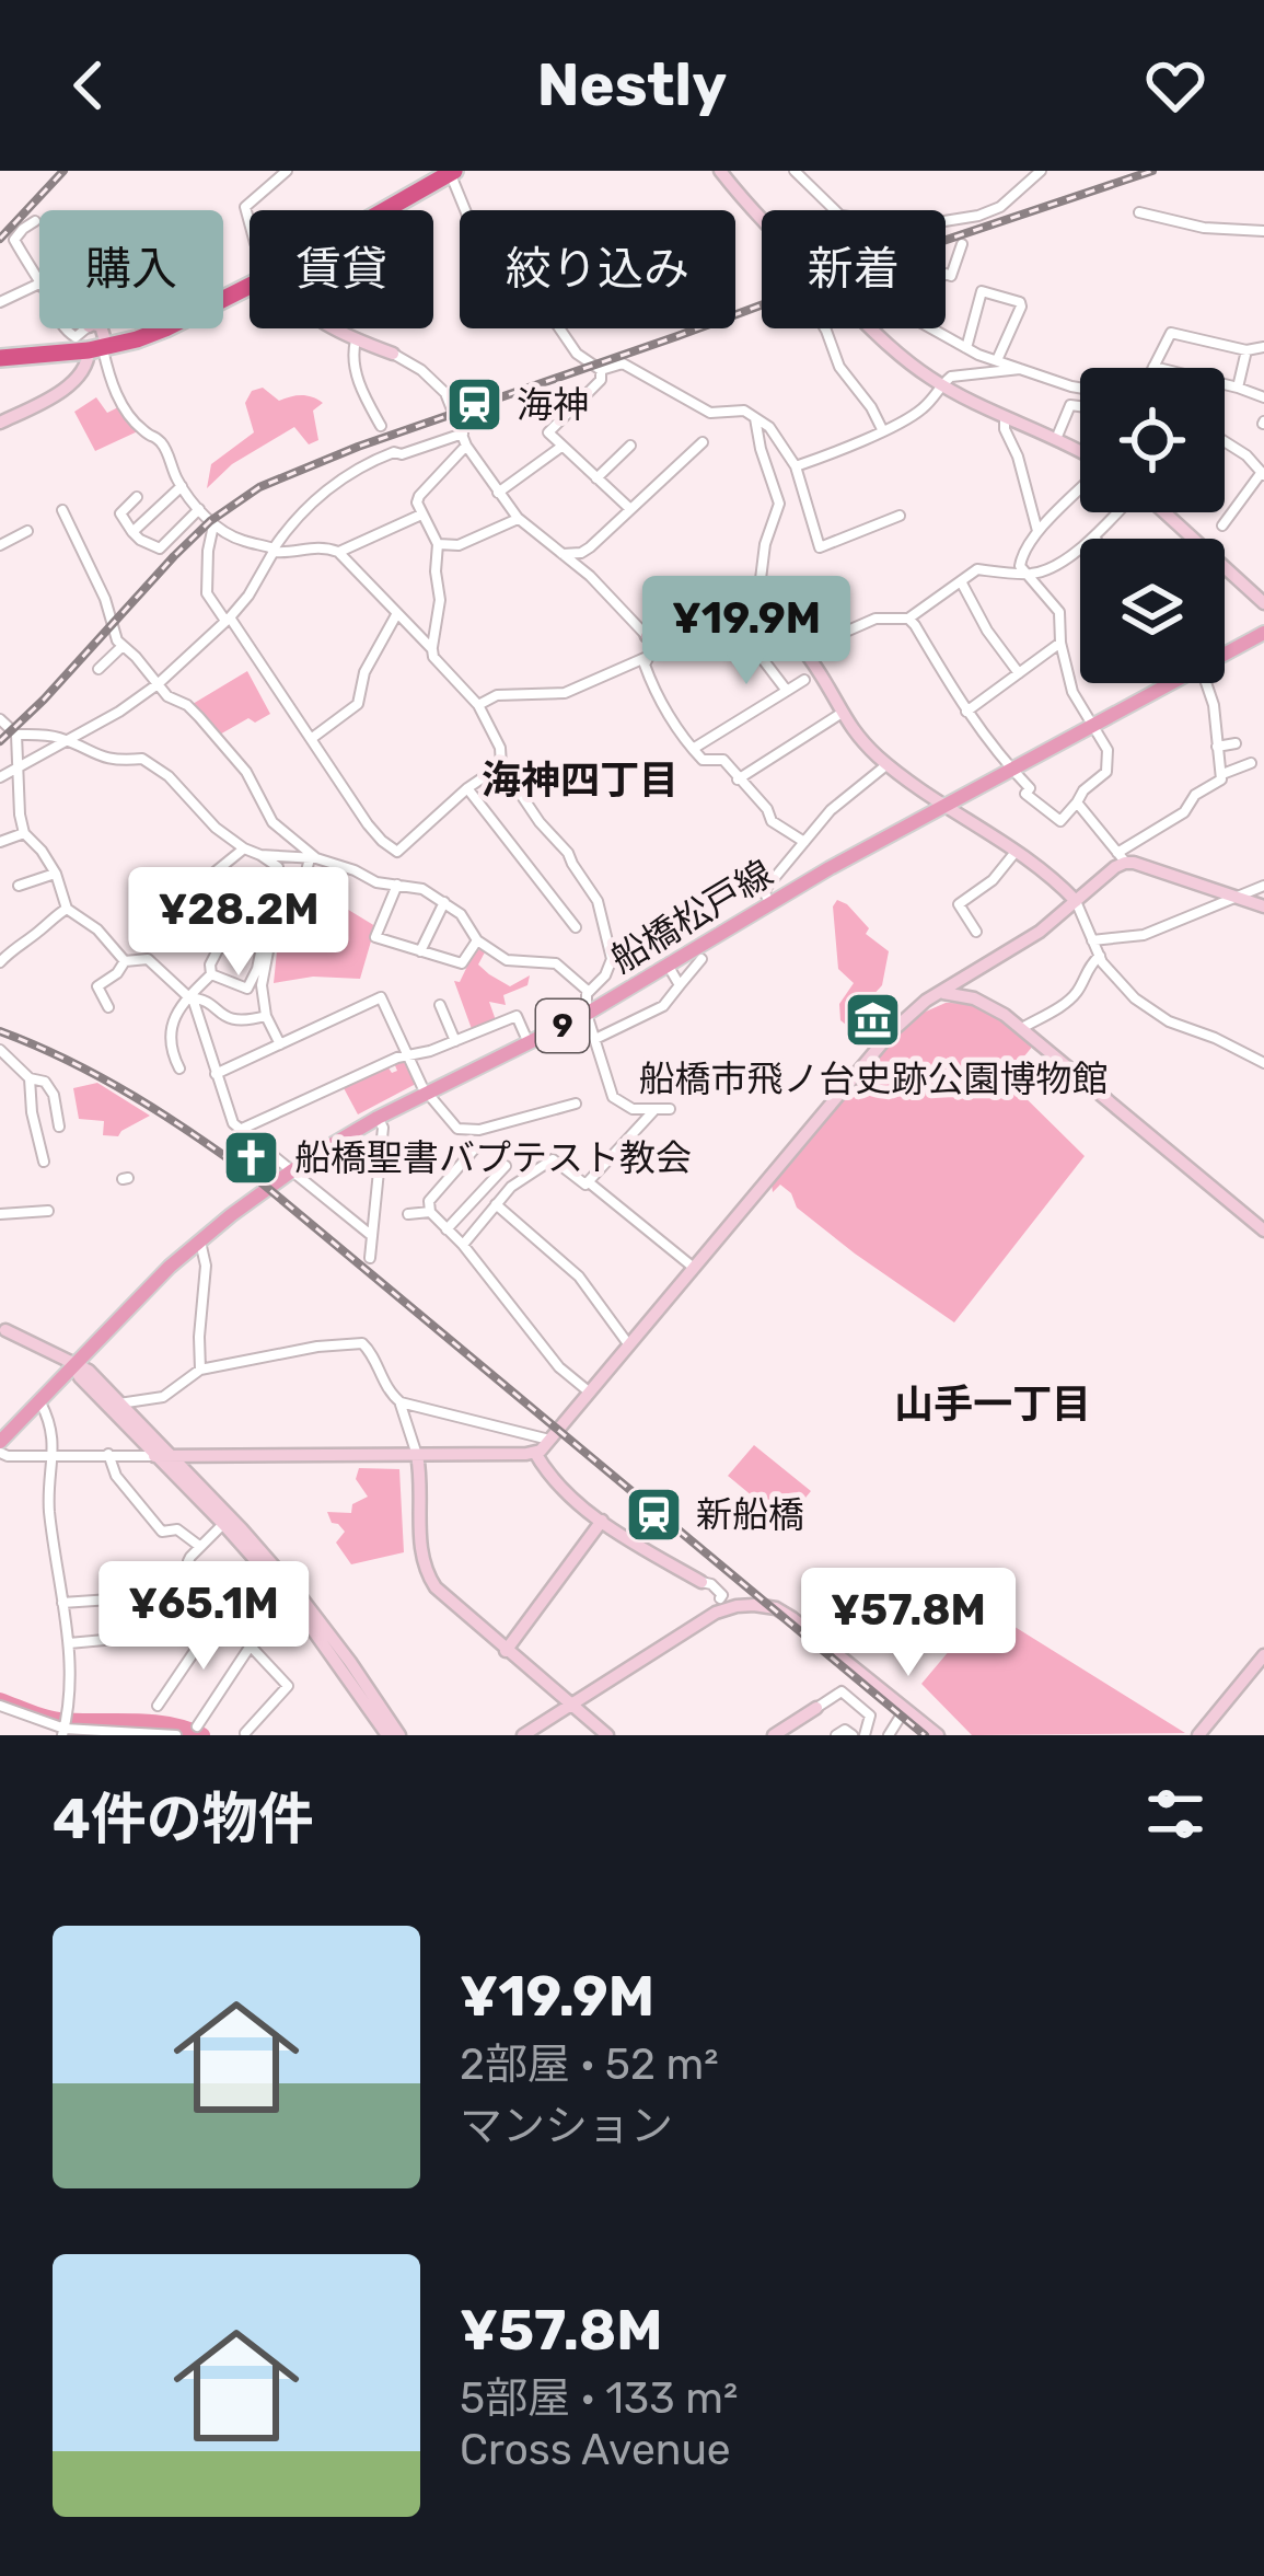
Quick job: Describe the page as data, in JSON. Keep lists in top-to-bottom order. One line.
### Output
{"streets":{"main road":["船橋松戸線","9"]},"districts":["海神四丁目","山手一丁目"],"places":{"station":["海神","新船橋"],"museum":["船橋市飛ノ台史跡公園博物館"],"church":["船橋聖書バプテスト教会"]},"page":{"header":"Nestly","chip":["購入","賃貸","絞り込み","新着"],"price":["¥19.9M","¥28.2M","¥65.1M","¥57.8M"],"heading":"4件の物件","list":[{"name":"¥19.9M","note":"2部屋 · 52 m² · マンション"},{"name":"¥57.8M","note":"5部屋 · 133 m² · Cross Avenue"}]}}
